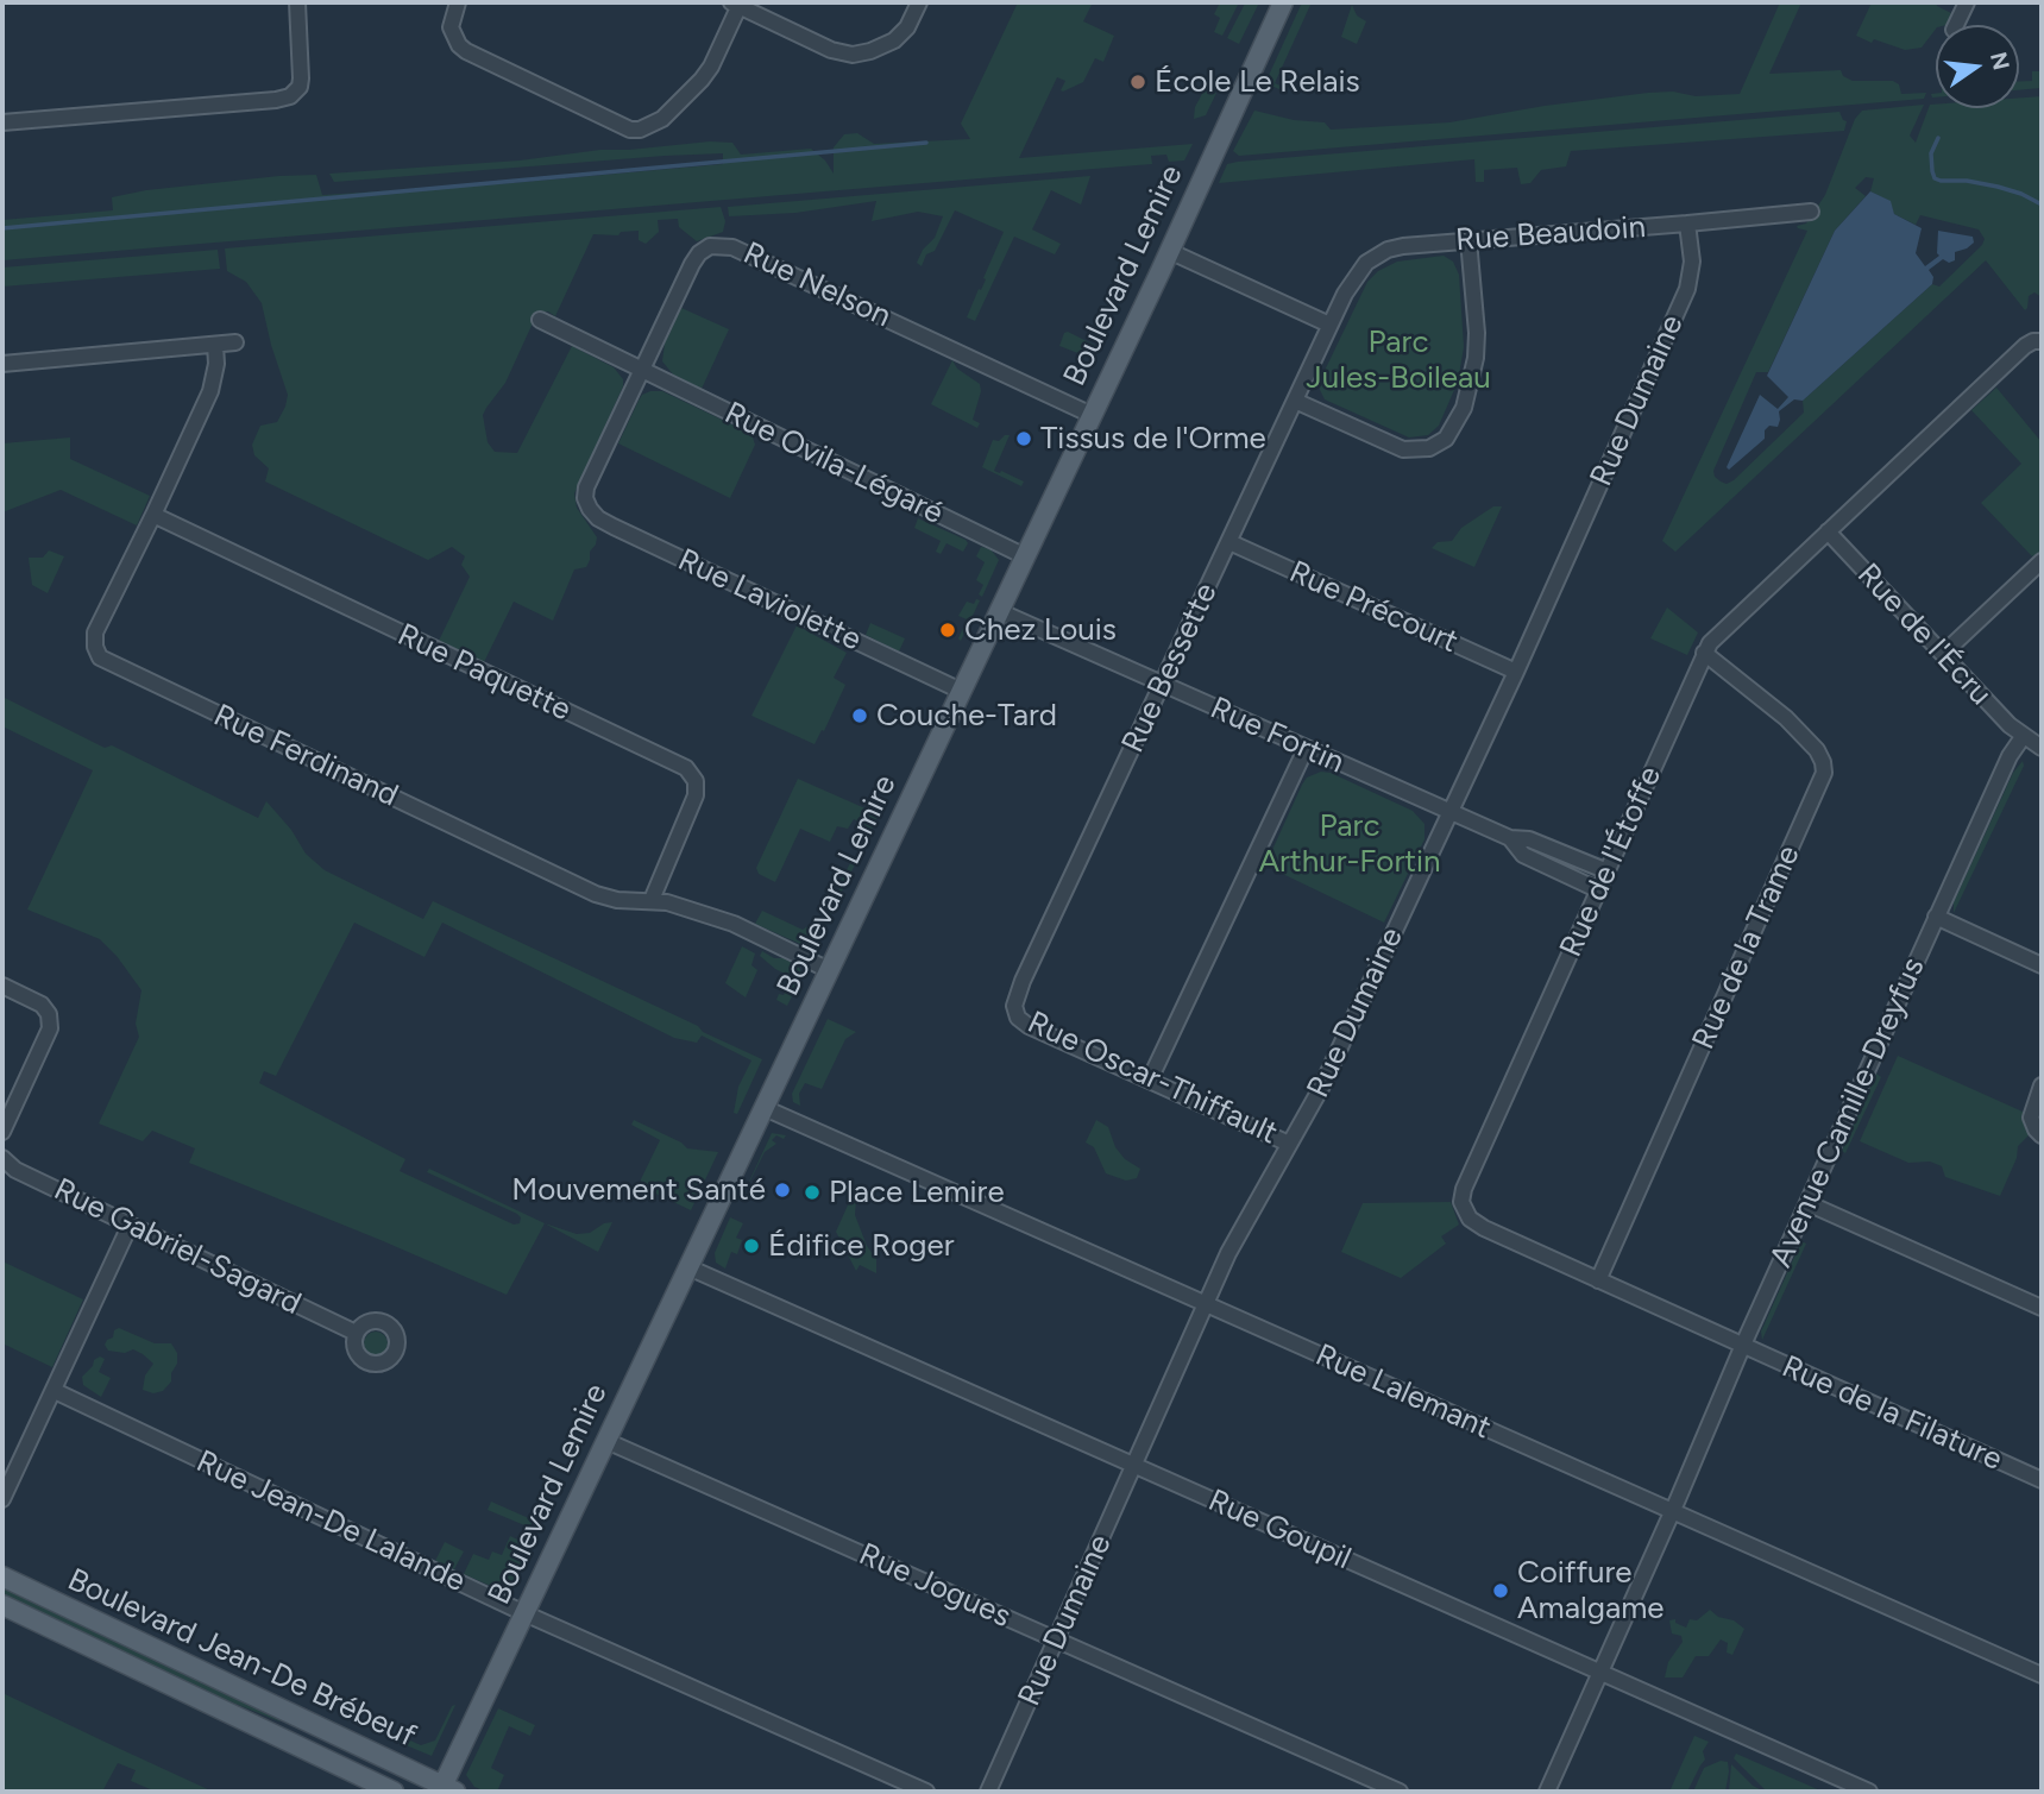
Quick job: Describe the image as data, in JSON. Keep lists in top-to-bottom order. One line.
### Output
{"streets":{"main road":["Boulevard Lemire","Boulevard Jean-De Brébeuf"],"street":["Rue Beaudoin","Rue Nelson","Rue Dumaine","Rue Ovila-Légaré","Rue Laviolette","Rue Précourt","Rue de l'Écru","Rue Bessette","Rue Paquette","Rue Fortin","Rue Ferdinand","Rue de l'Étoffe","Rue de la Trame","Rue Oscar-Thiffault","Avenue Camille-Dreyfus","Rue Gabriel-Sagard","Rue Lalemant","Rue de la Filature","Rue Jean-De Lalande","Rue Goupil","Rue Jogues"]},"crossings":[["Rue Beaudoin","Rue Dumaine"],["Rue Beaudoin","Rue Bessette"],["Boulevard Lemire","Rue Nelson"],["Boulevard Lemire","Rue Ovila-Légaré"],["Boulevard Lemire","Rue Laviolette"],["Boulevard Lemire","Rue Fortin"],["Boulevard Lemire","Rue Ferdinand"],["Boulevard Lemire","Rue Lalemant"],["Boulevard Lemire","Rue Jean-De Lalande"],["Boulevard Lemire","Rue Goupil"],["Boulevard Lemire","Rue Jogues"],["Boulevard Lemire","Boulevard Jean-De Brébeuf"],["Rue Nelson","Rue Ovila-Légaré"],["Rue Nelson","Rue Laviolette"],["Rue Dumaine","Rue Précourt"],["Rue Dumaine","Rue Fortin"],["Rue Dumaine","Rue Oscar-Thiffault"],["Rue Dumaine","Rue Lalemant"],["Rue Dumaine","Rue Goupil"],["Rue Dumaine","Rue Jogues"],["Rue Précourt","Rue Bessette"],["Rue de l'Écru","Rue de l'Étoffe"],["Rue de l'Écru","Avenue Camille-Dreyfus"],["Rue Bessette","Rue Fortin"],["Rue Bessette","Rue Oscar-Thiffault"],["Rue Paquette","Rue Ferdinand"],["Rue Fortin","Rue de l'Étoffe"],["Rue de l'Étoffe","Rue de la Trame"],["Rue de l'Étoffe","Avenue Camille-Dreyfus"],["Rue de l'Étoffe","Rue de la Filature"],["Avenue Camille-Dreyfus","Rue Lalemant"],["Avenue Camille-Dreyfus","Rue de la Filature"],["Avenue Camille-Dreyfus","Rue Goupil"]],"parks":["Parc Jules-Boileau","Parc Arthur-Fortin"],"places":["École Le Relais","Tissus de l'Orme","Chez Louis","Couche-Tard","Mouvement Santé","Place Lemire","Édifice Roger","Coiffure Amalgame"],"north":"right"}
